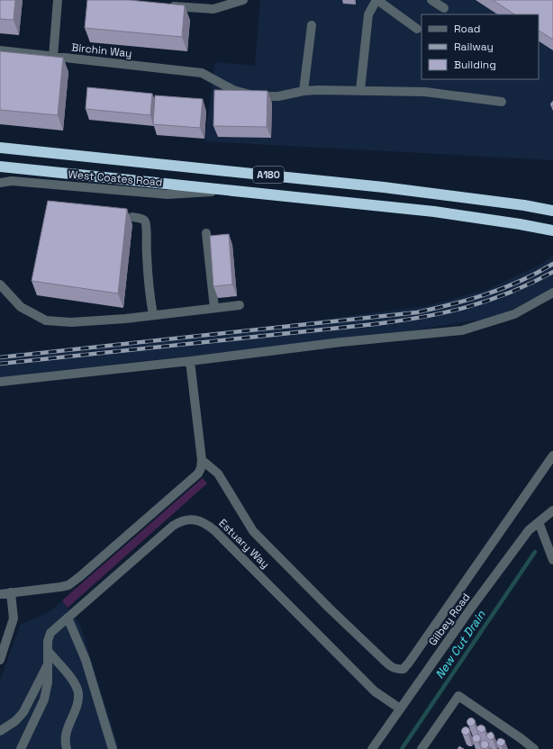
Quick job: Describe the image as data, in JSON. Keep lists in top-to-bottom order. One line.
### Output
{"streets":{"highway":["A180"],"street":["Birchin Way","West Coates Road","Estuary Way","Gilbey Road"]},"crossings":[["A180","West Coates Road"],["Estuary Way","Gilbey Road"]],"water":["New Cut Drain"],"legend":["Road","Railway","Building"]}
